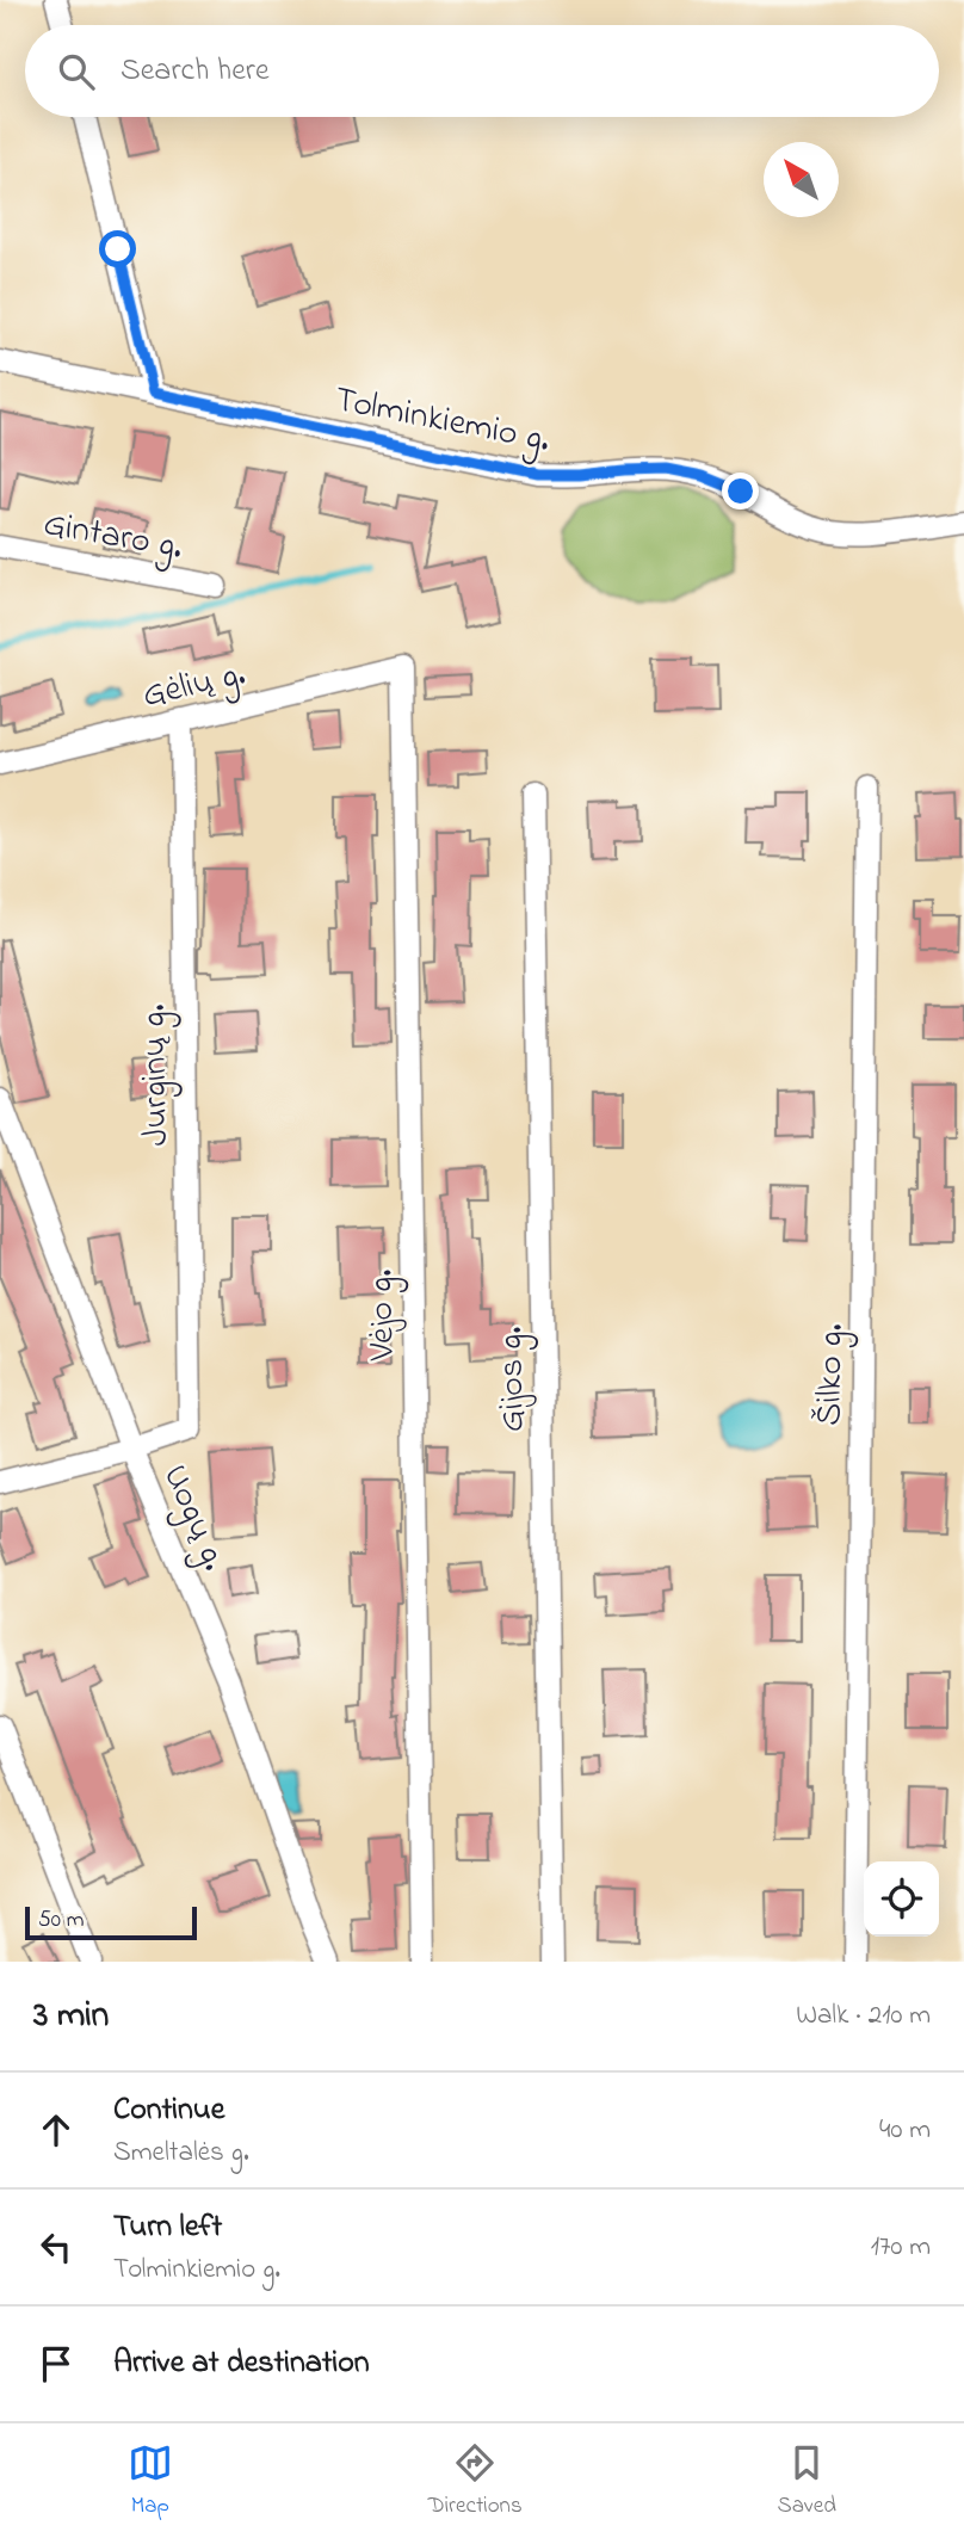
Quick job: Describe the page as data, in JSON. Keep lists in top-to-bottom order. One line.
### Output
{"streets":{"street":["Tolminkiemio g.","Gintaro g.","Gėlių g.","Jurginų g.","Vėjo g.","Šilko g.","Gijos g.","Uogų g."]},"crossings":[["Gėlių g.","Jurginų g."],["Gėlių g.","Vėjo g."],["Jurginų g.","Uogų g."]],"scale_bar":"50 m","north":"top left","page":{"search":"Search here","scale":"50 m","heading":["3 min","Walk · 210 m"],"list":[["Continue","Smeltalės g.","40 m"],["Turn left","Tolminkiemio g.","170 m"],"Arrive at destination"],"nav":["Map","Directions","Saved"]}}
